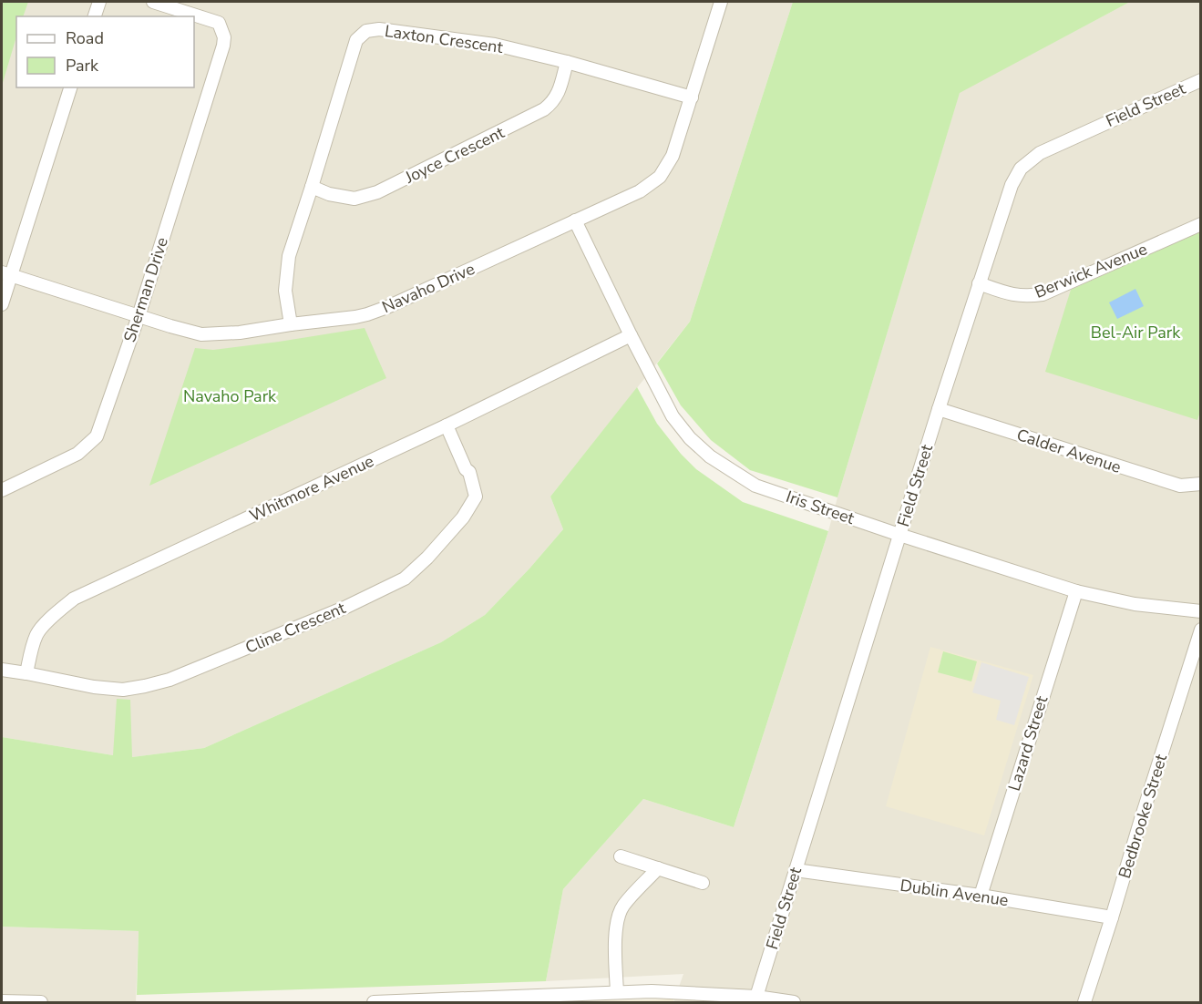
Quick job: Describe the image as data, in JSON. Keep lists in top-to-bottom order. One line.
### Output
{"streets":{"street":["Laxton Crescent","Field Street","Joyce Crescent","Berwick Avenue","Navaho Drive","Sherman Drive","Calder Avenue","Whitmore Avenue","Iris Street","Cline Crescent","Lazard Street","Bedbrooke Street","Dublin Avenue"]},"crossings":[["Laxton Crescent","Joyce Crescent"],["Laxton Crescent","Navaho Drive"],["Field Street","Berwick Avenue"],["Field Street","Calder Avenue"],["Field Street","Iris Street"],["Field Street","Dublin Avenue"],["Navaho Drive","Sherman Drive"],["Navaho Drive","Iris Street"],["Whitmore Avenue","Iris Street"],["Whitmore Avenue","Cline Crescent"],["Iris Street","Lazard Street"],["Lazard Street","Dublin Avenue"],["Bedbrooke Street","Dublin Avenue"]],"parks":["Bel-Air Park","Navaho Park"],"legend":["Road","Park"]}
